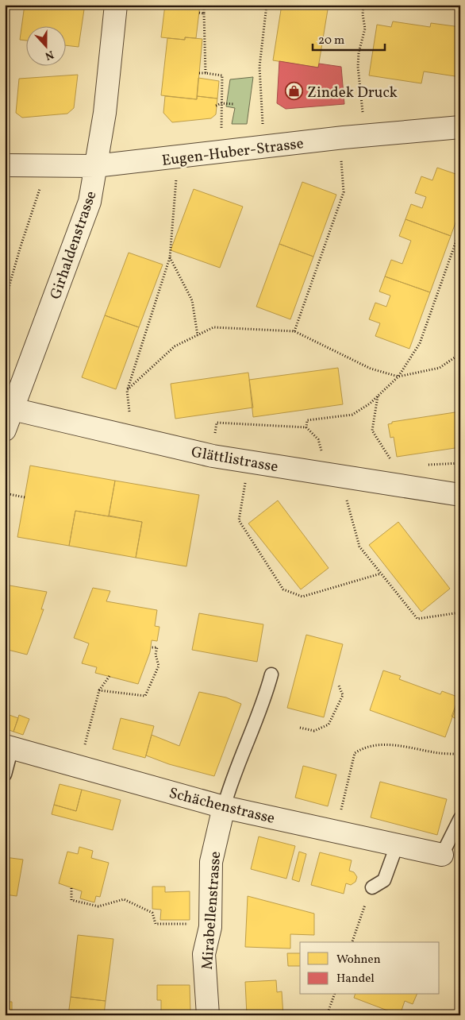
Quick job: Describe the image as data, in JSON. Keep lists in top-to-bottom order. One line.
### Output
{"streets":{"street":["Eugen-Huber-Strasse","Girhaldenstrasse","Glättlistrasse","Schächenstrasse","Mirabellenstrasse"]},"crossings":[["Eugen-Huber-Strasse","Girhaldenstrasse"],["Girhaldenstrasse","Glättlistrasse"],["Schächenstrasse","Mirabellenstrasse"]],"places":{"shop":["Zindek Druck"]},"legend":["Wohnen","Handel"],"scale_bar":"20 m","north":"bottom"}
